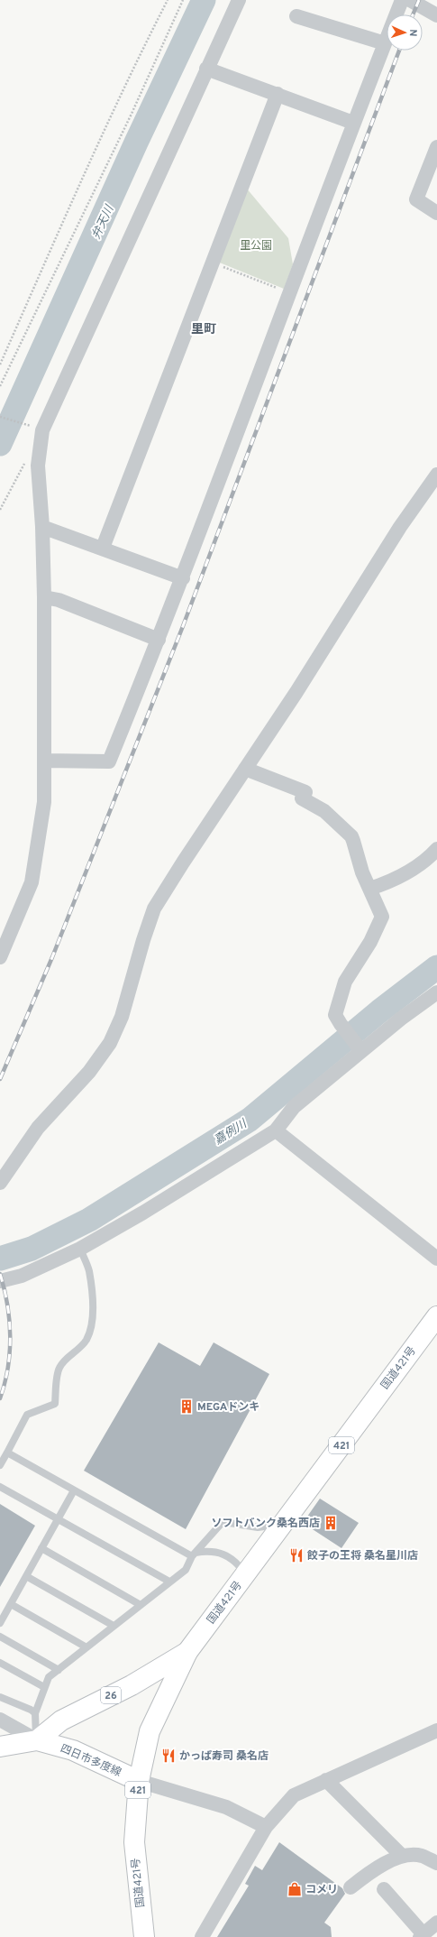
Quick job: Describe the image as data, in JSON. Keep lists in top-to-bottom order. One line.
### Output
{"streets":{"main road":["国道421号","421","26","四日市多度線"]},"crossings":[["国道421号","26"],["国道421号","四日市多度線"],["26","四日市多度線"]],"districts":["里町"],"water":["弁天川","嘉例川"],"parks":["里公園"],"places":{"building":["MEGAドンキ","ソフトバンク桑名西店"],"restaurant":["餃子の王将 桑名星川店","かっぱ寿司 桑名店"],"shop":["コメリ"]},"north":"right"}
